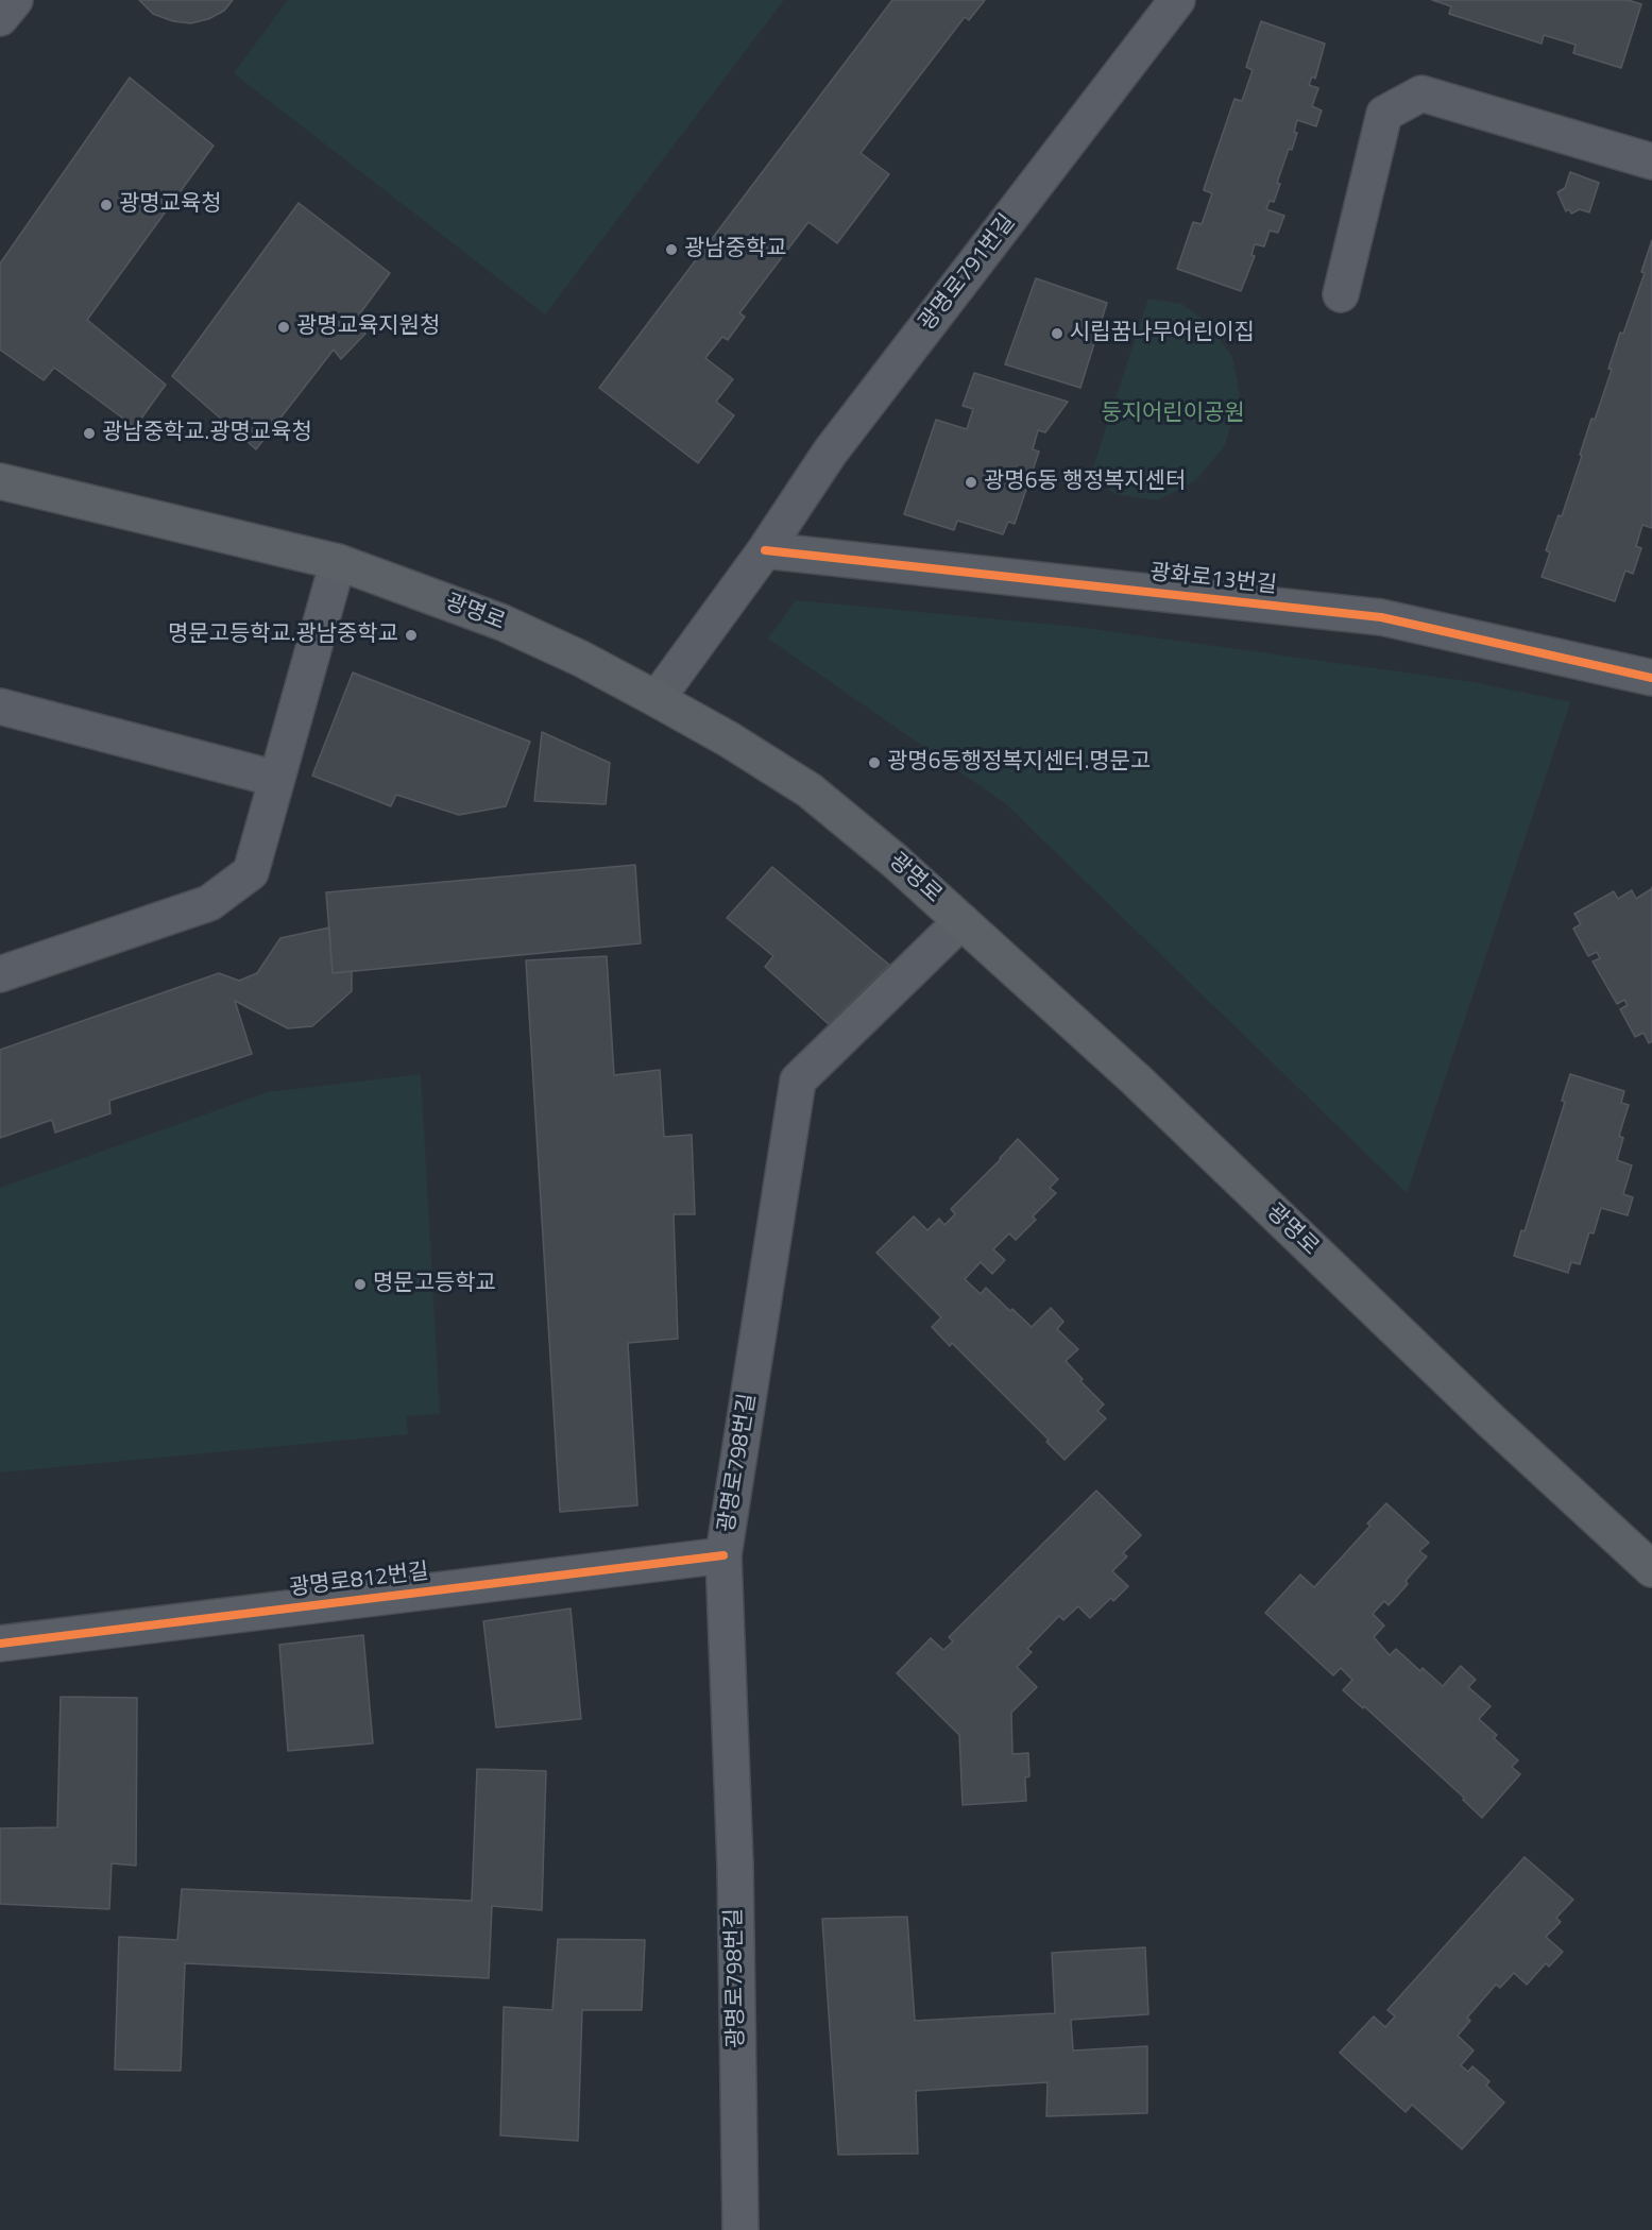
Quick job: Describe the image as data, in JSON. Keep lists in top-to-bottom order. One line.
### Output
{"streets":{"main road":["광명로"],"street":["광명로791번길","광화로13번길","광명로798번길","광명로812번길"]},"crossings":[["광명로791번길","광화로13번길"],["광명로791번길","광명로"],["광명로","광명로798번길"],["광명로798번길","광명로812번길"]],"parks":["둥지어린이공원"],"places":["광명교육청","광남중학교","광명교육지원청","시립꿈나무어린이집","광남중학교.광명교육청","광명6동 행정복지센터","명문고등학교.광남중학교","광명6동행정복지센터.명문고","명문고등학교"]}
